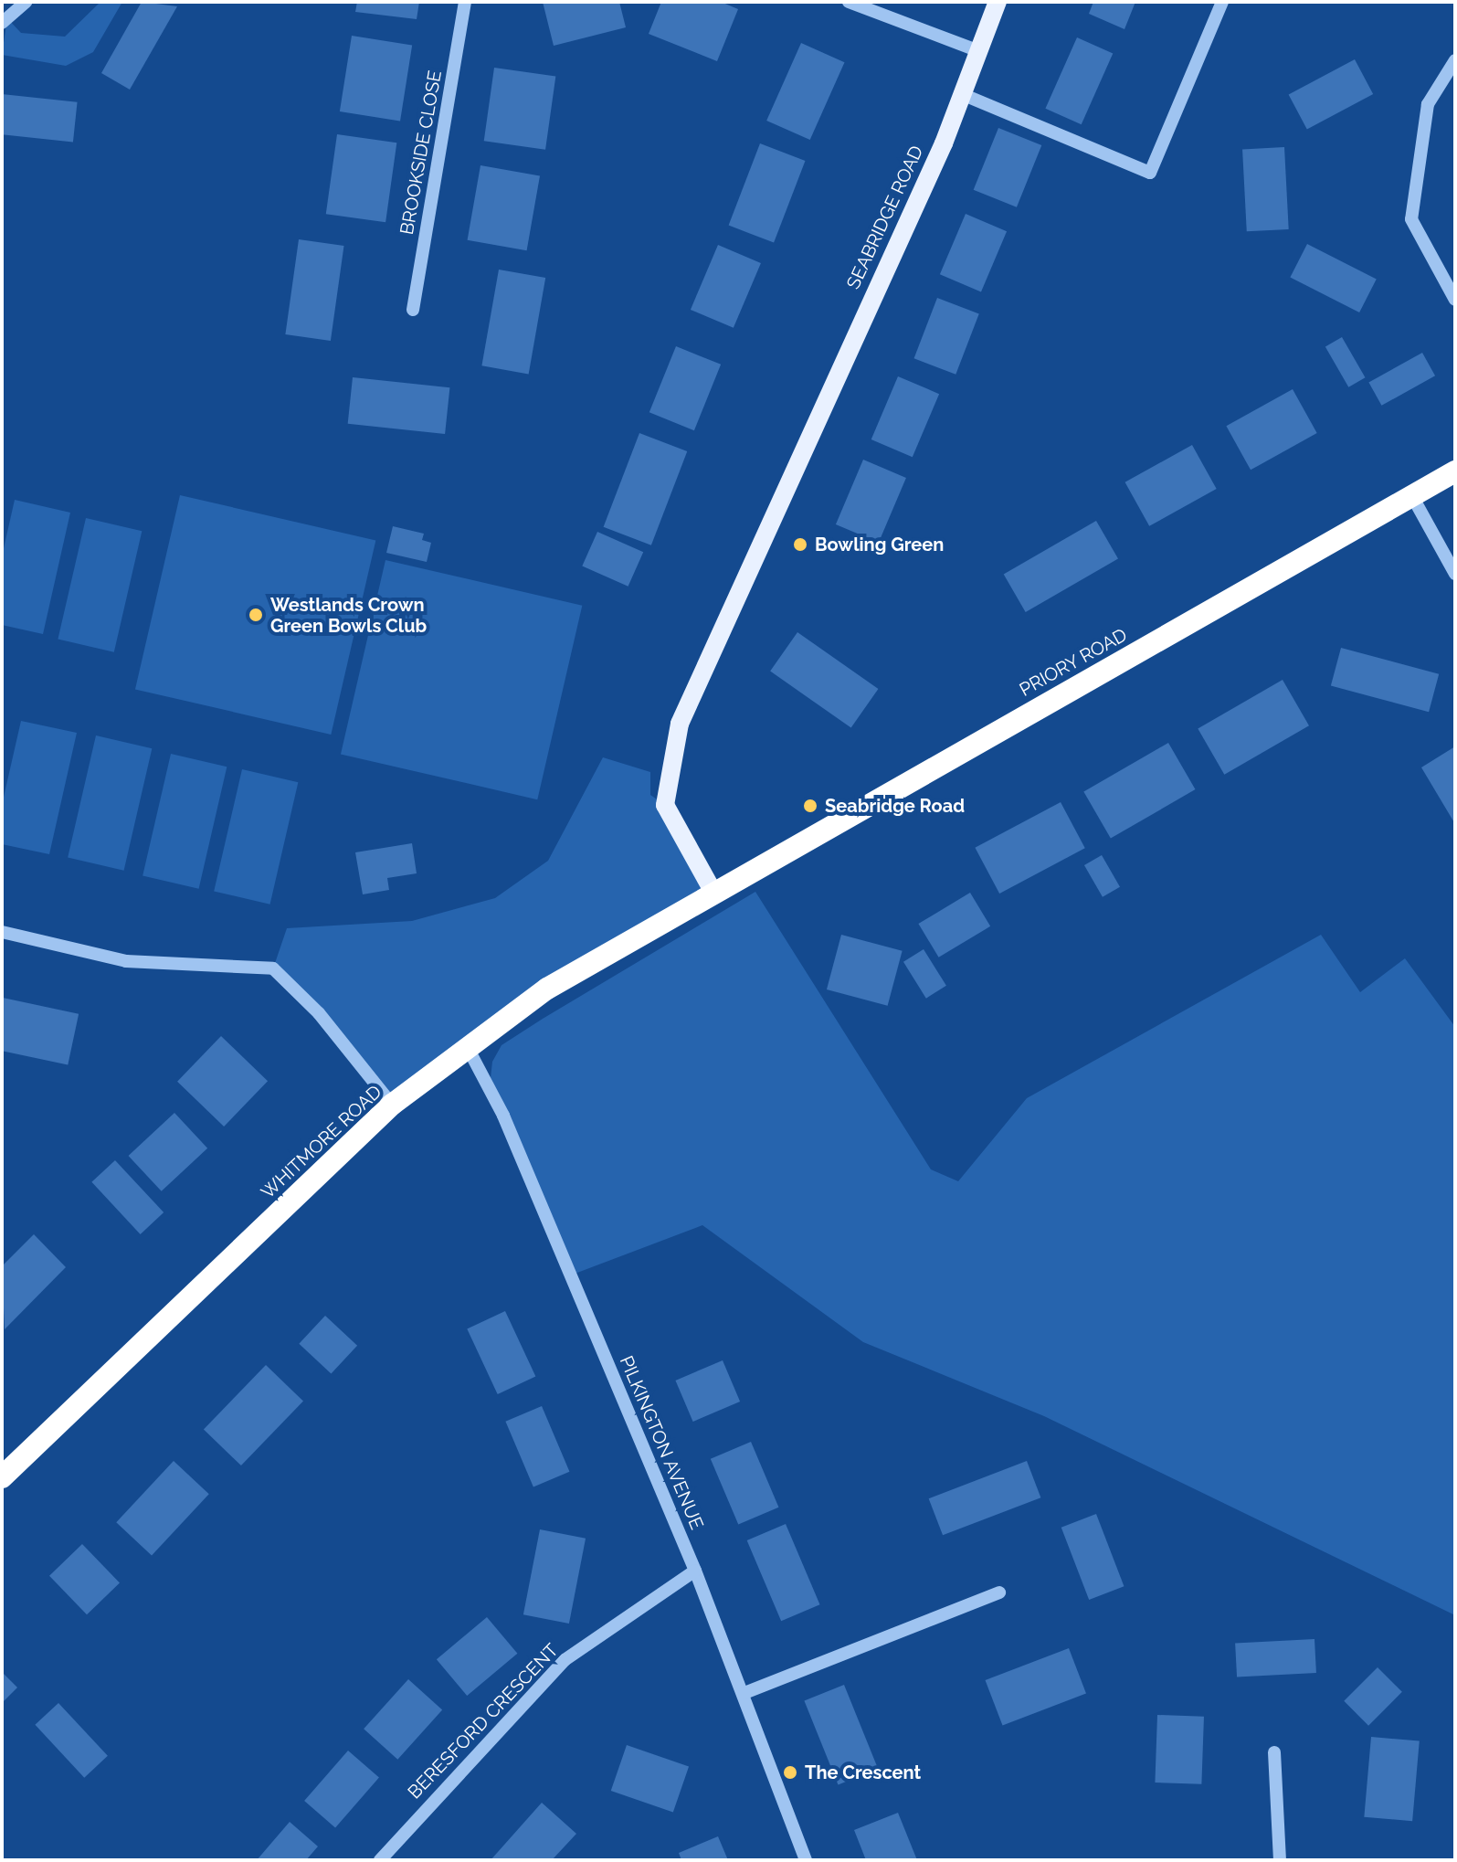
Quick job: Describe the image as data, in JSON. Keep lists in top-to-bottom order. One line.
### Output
{"streets":{"highway":["PRIORY ROAD","WHITMORE ROAD"],"main road":["SEABRIDGE ROAD"],"street":["BROOKSIDE CLOSE","PILKINGTON AVENUE","BERESFORD CRESCENT"]},"crossings":[["SEABRIDGE ROAD","PRIORY ROAD"],["SEABRIDGE ROAD","WHITMORE ROAD"],["PRIORY ROAD","WHITMORE ROAD"],["WHITMORE ROAD","PILKINGTON AVENUE"],["PILKINGTON AVENUE","BERESFORD CRESCENT"]],"places":["Bowling Green","Westlands Crown Green Bowls Club","Seabridge Road","The Crescent"]}
